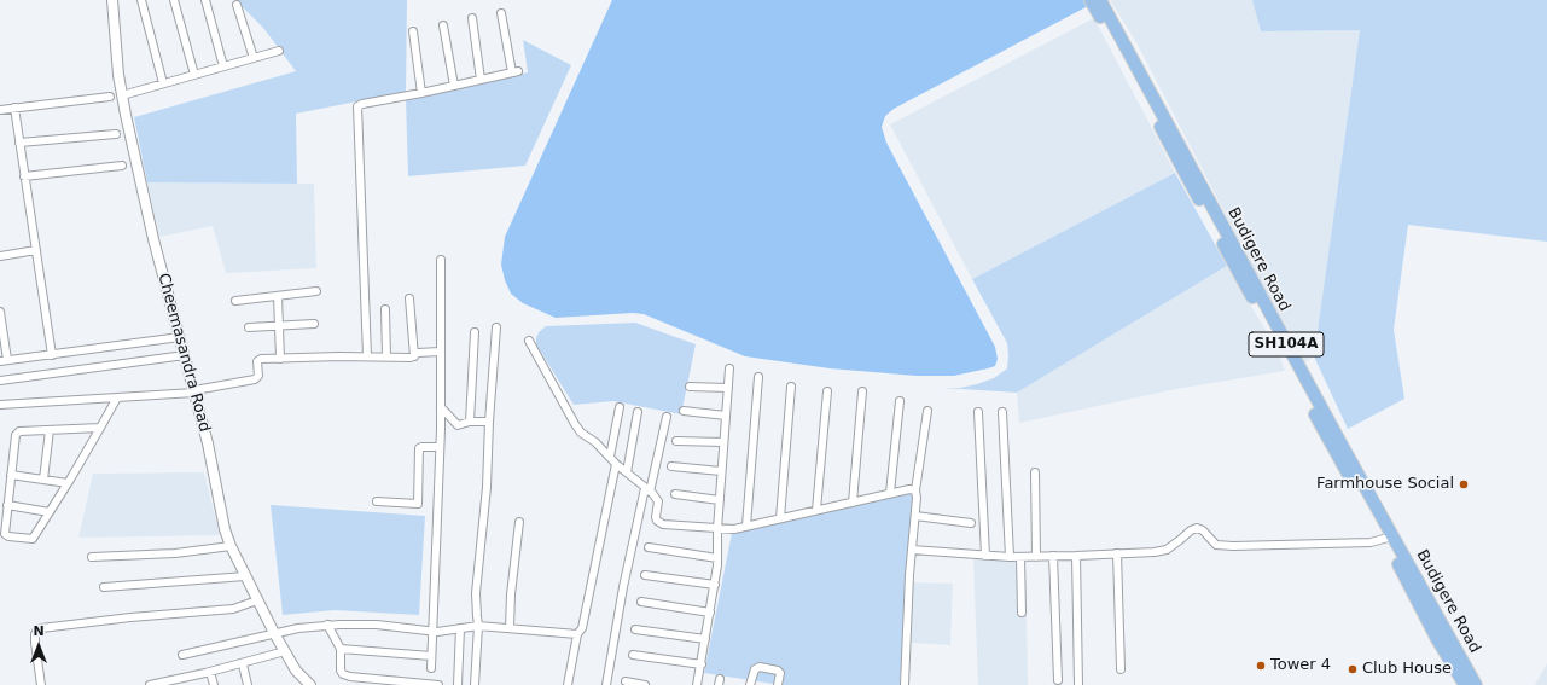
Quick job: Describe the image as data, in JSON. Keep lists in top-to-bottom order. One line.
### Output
{"streets":{"main road":["Budigere Road","SH104A"],"street":["Cheemasandra Road"]},"places":["Farmhouse Social","Tower 4","Club House"],"north":"top"}
